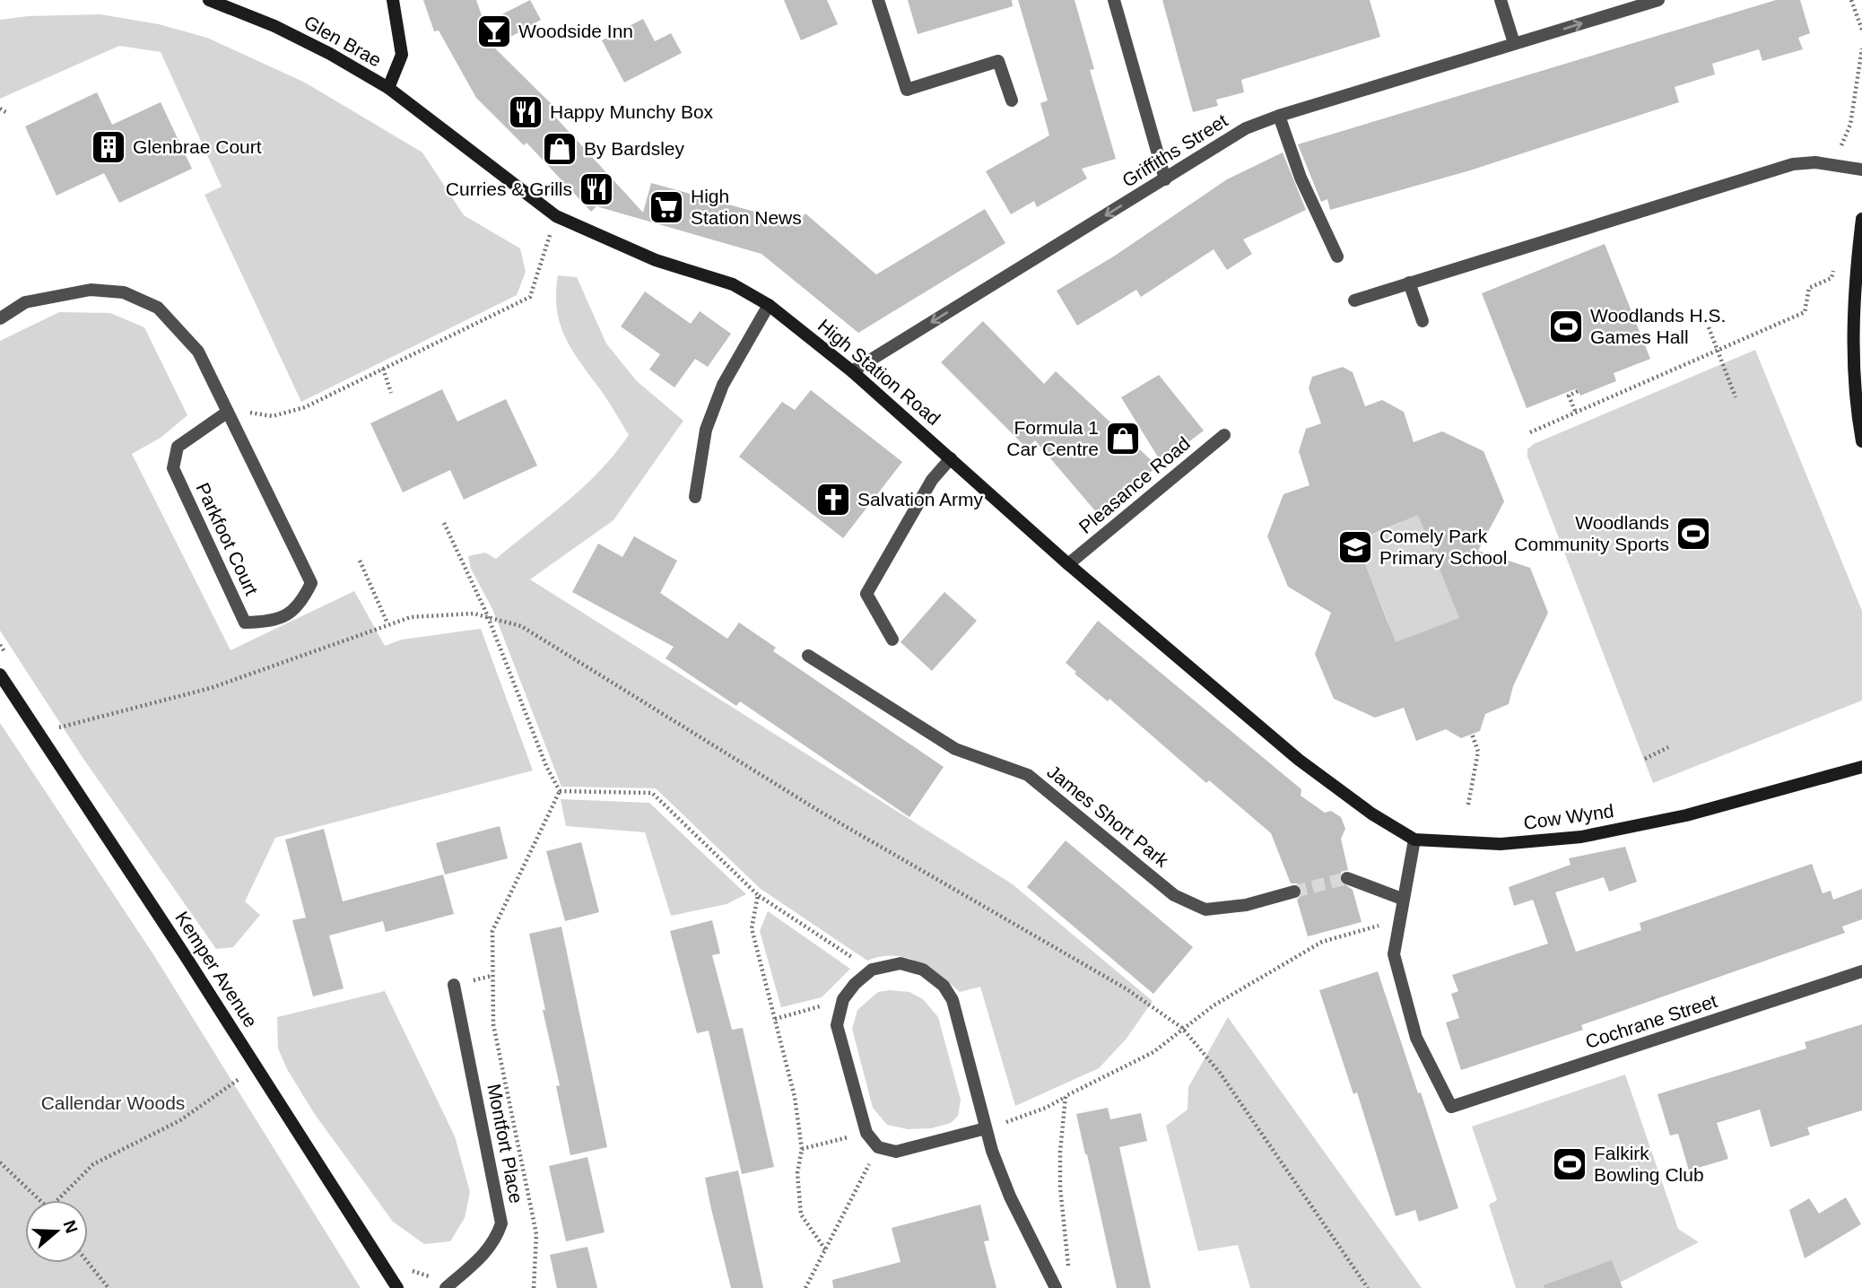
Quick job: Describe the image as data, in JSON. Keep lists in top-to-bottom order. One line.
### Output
{"streets":{"main road":["Glen Brae","High Station Road","Cow Wynd","Kemper Avenue"],"street":["Griffiths Street","Pleasance Road","Parkfoot Court","James Short Park","Cochrane Street","Montfort Place"]},"crossings":[["Glen Brae","High Station Road"],["Griffiths Street","High Station Road"],["High Station Road","Pleasance Road"],["High Station Road","Cow Wynd"]],"parks":["Callendar Woods"],"places":{"bar":["Woodside Inn"],"restaurant":["Happy Munchy Box","Curries & Grills"],"building":["Glenbrae Court"],"shop":["By Bardsley","Formula 1 Car Centre"],"supermarket":["High Station News"],"sports":["Woodlands H.S. Games Hall","Woodlands Community Sports","Falkirk Bowling Club"],"church":["Salvation Army"],"school or university":["Comely Park Primary School"]},"north":"right"}
